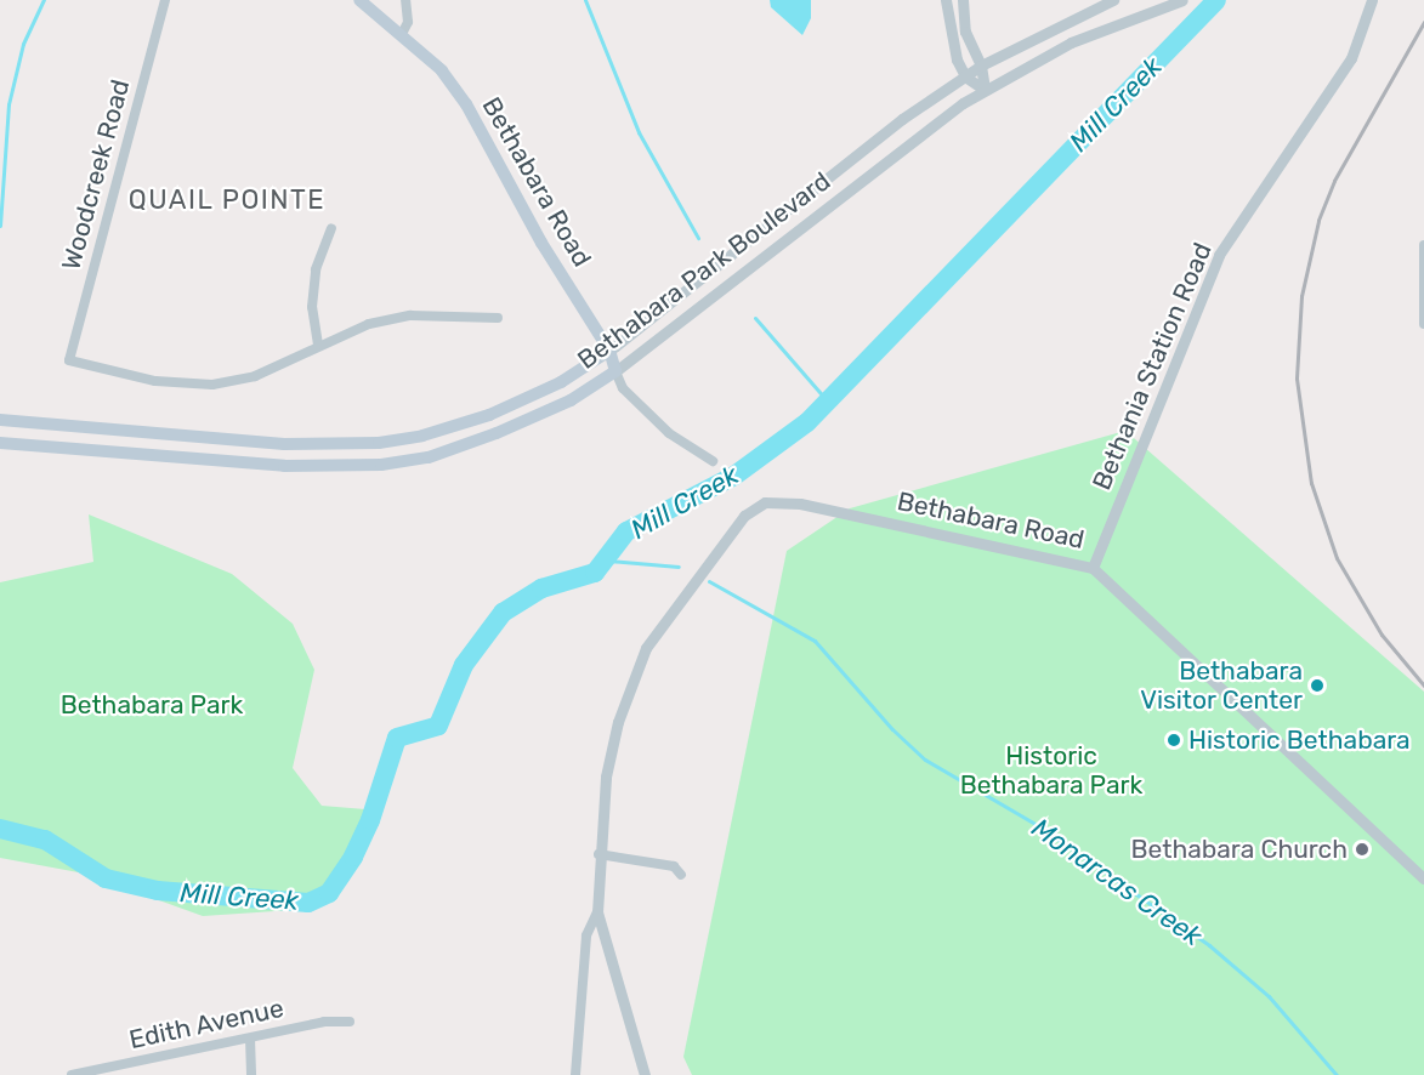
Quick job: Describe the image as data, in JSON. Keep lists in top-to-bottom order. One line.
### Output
{"streets":{"main road":["Bethabara Road","Bethabara Park Boulevard"],"street":["Woodcreek Road","Bethania Station Road","Edith Avenue"]},"crossings":[["Bethabara Road","Bethabara Park Boulevard"],["Bethabara Road","Bethania Station Road"]],"districts":["QUAIL POINTE"],"water":["Mill Creek","Monarcas Creek"],"parks":["Bethabara Park","Historic Bethabara Park"],"places":["Bethabara Visitor Center","Historic Bethabara","Bethabara Church"]}
